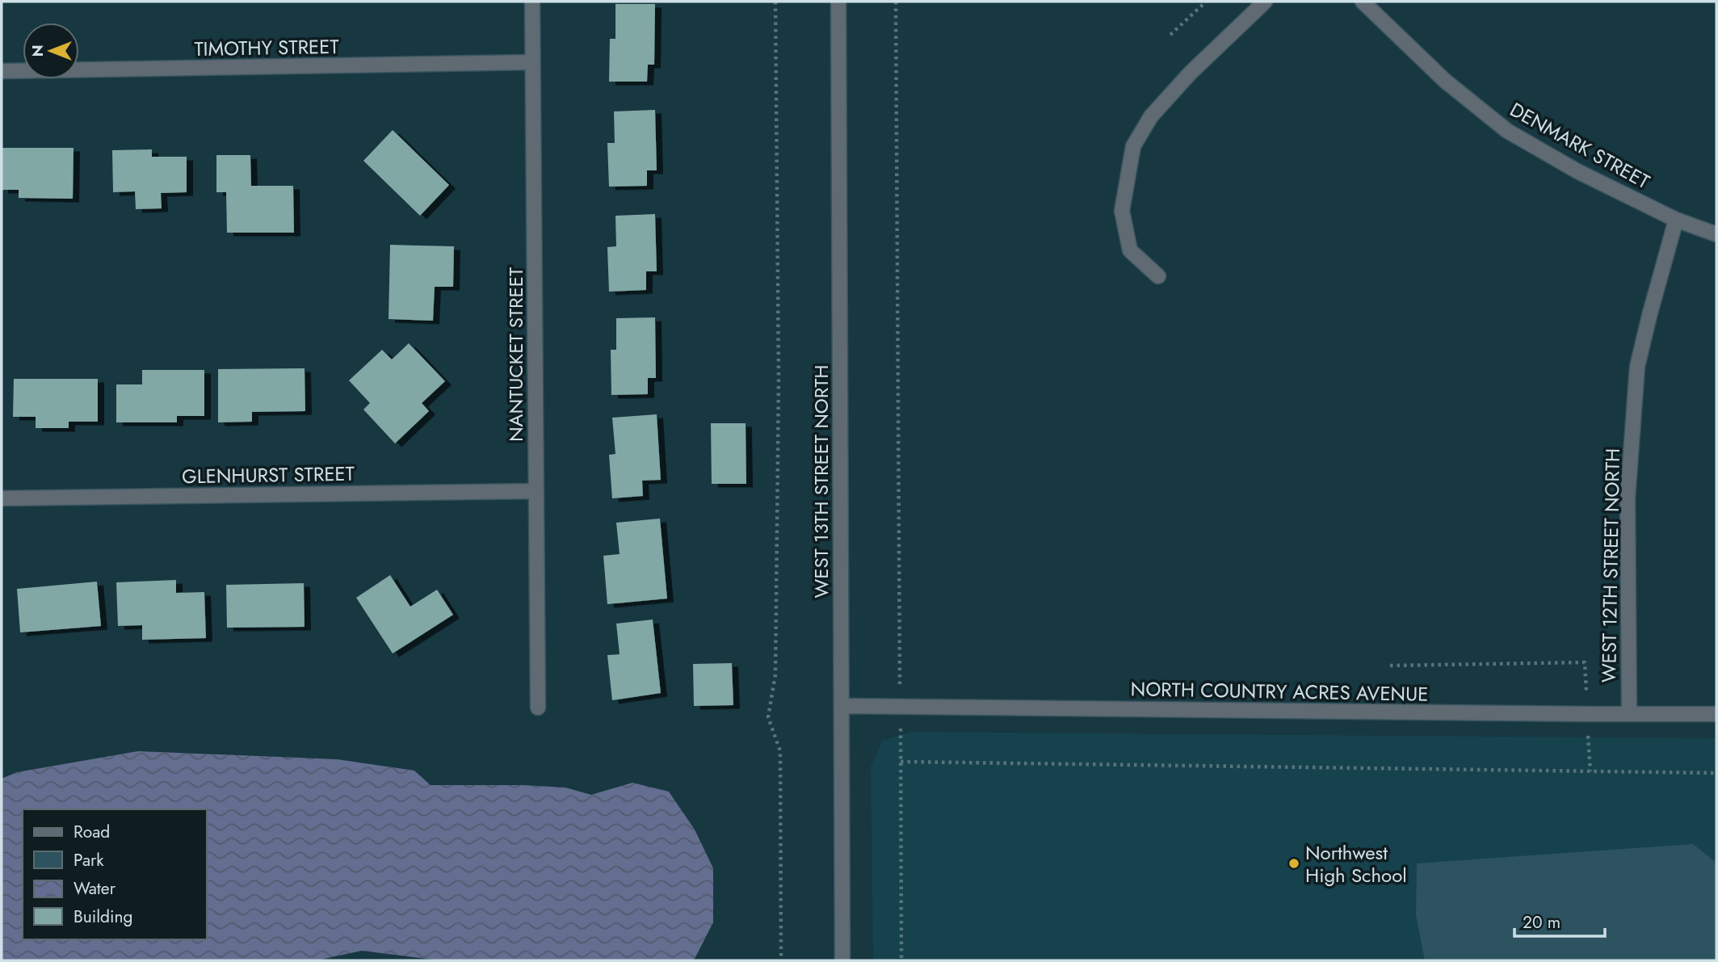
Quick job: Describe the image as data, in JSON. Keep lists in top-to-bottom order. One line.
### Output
{"streets":{"street":["TIMOTHY STREET","DENMARK STREET","NANTUCKET STREET","GLENHURST STREET","WEST 13TH STREET NORTH","WEST 12TH STREET NORTH","NORTH COUNTRY ACRES AVENUE"]},"crossings":[["TIMOTHY STREET","NANTUCKET STREET"],["DENMARK STREET","WEST 12TH STREET NORTH"],["NANTUCKET STREET","GLENHURST STREET"],["WEST 13TH STREET NORTH","NORTH COUNTRY ACRES AVENUE"],["WEST 12TH STREET NORTH","NORTH COUNTRY ACRES AVENUE"]],"places":["Northwest High School"],"legend":["Road","Park","Water","Building"],"scale_bar":"20 m","north":"left"}
